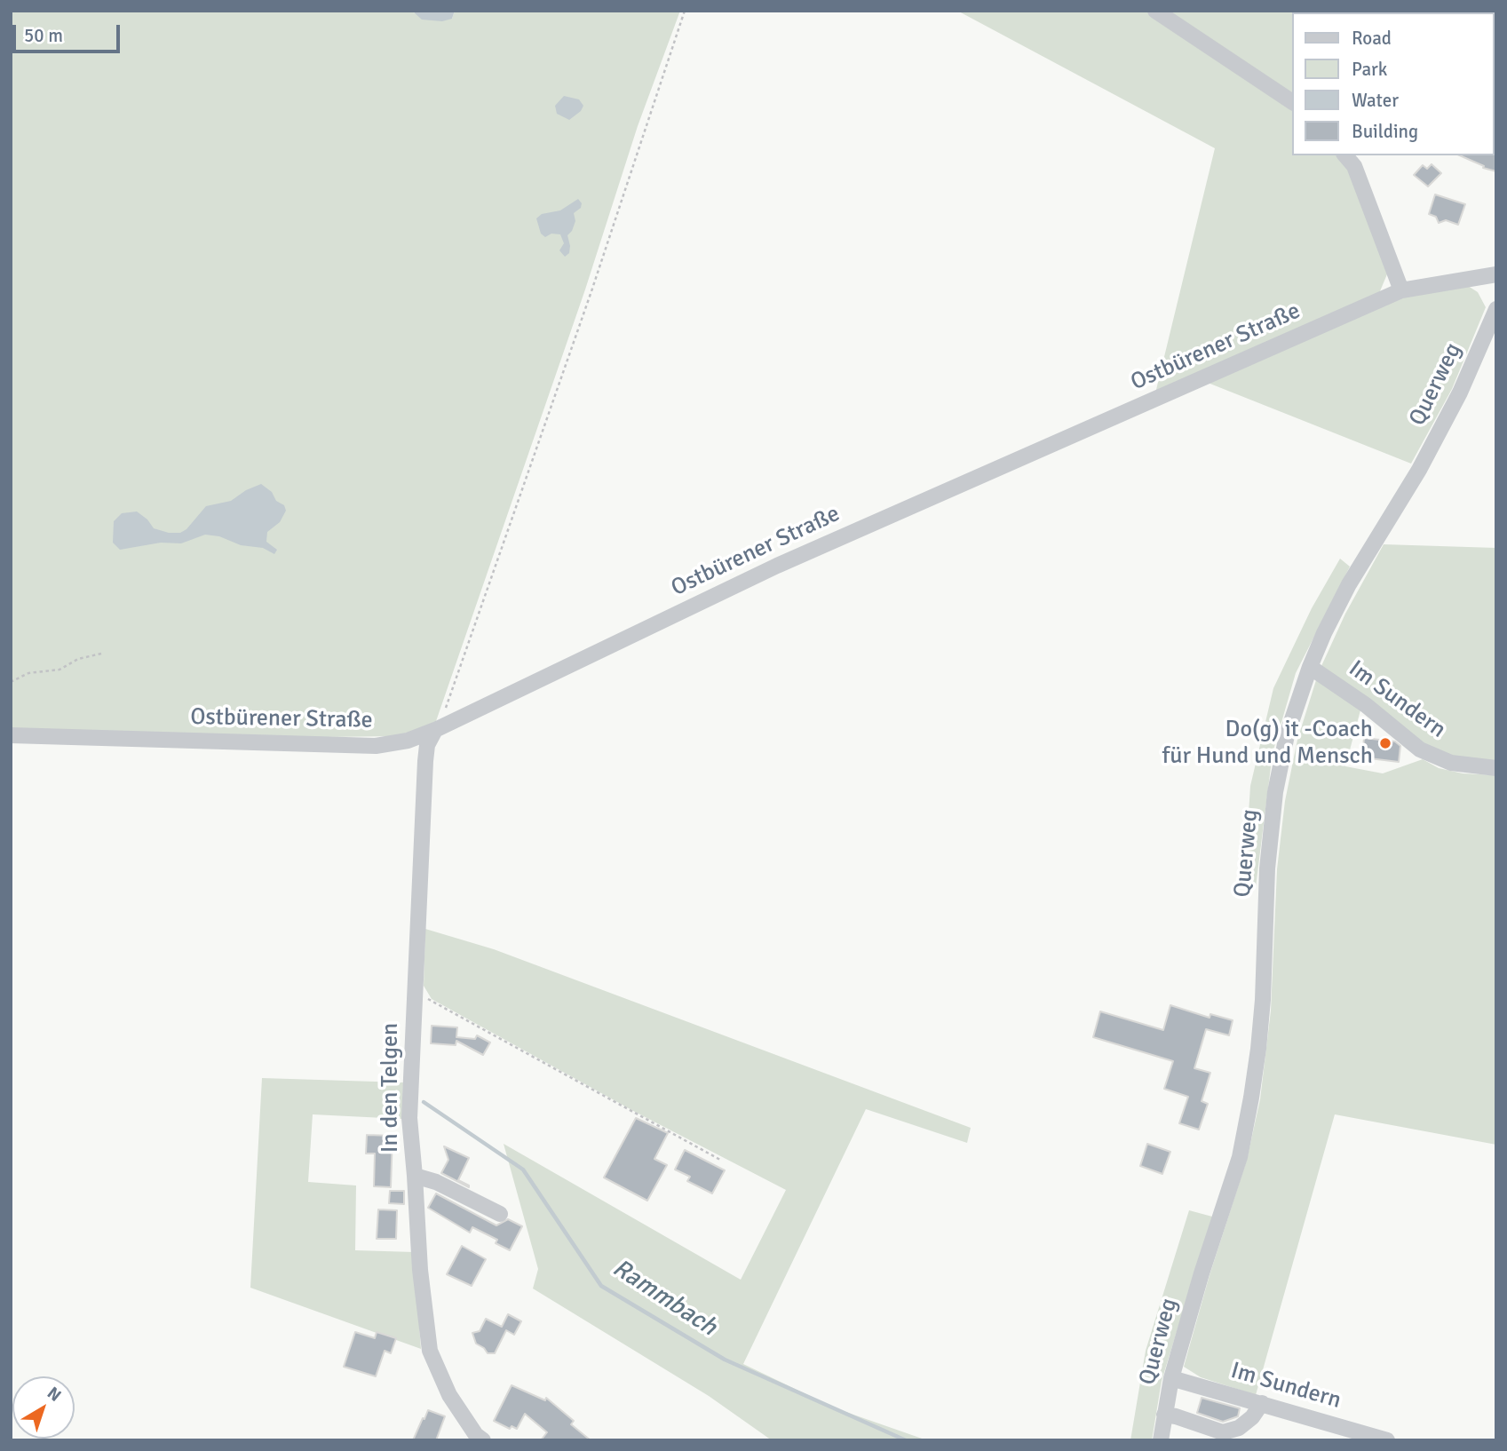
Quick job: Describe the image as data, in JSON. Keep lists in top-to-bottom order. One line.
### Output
{"streets":{"street":["Ostbürener Straße","Querweg","Im Sundern","In den Telgen"]},"crossings":[["Ostbürener Straße","In den Telgen"],["Querweg","Im Sundern"]],"water":["Rammbach"],"places":["Do(g) it -Coach für Hund und Mensch"],"legend":["Road","Park","Water","Building"],"scale_bar":"50 m","north":"top right"}
